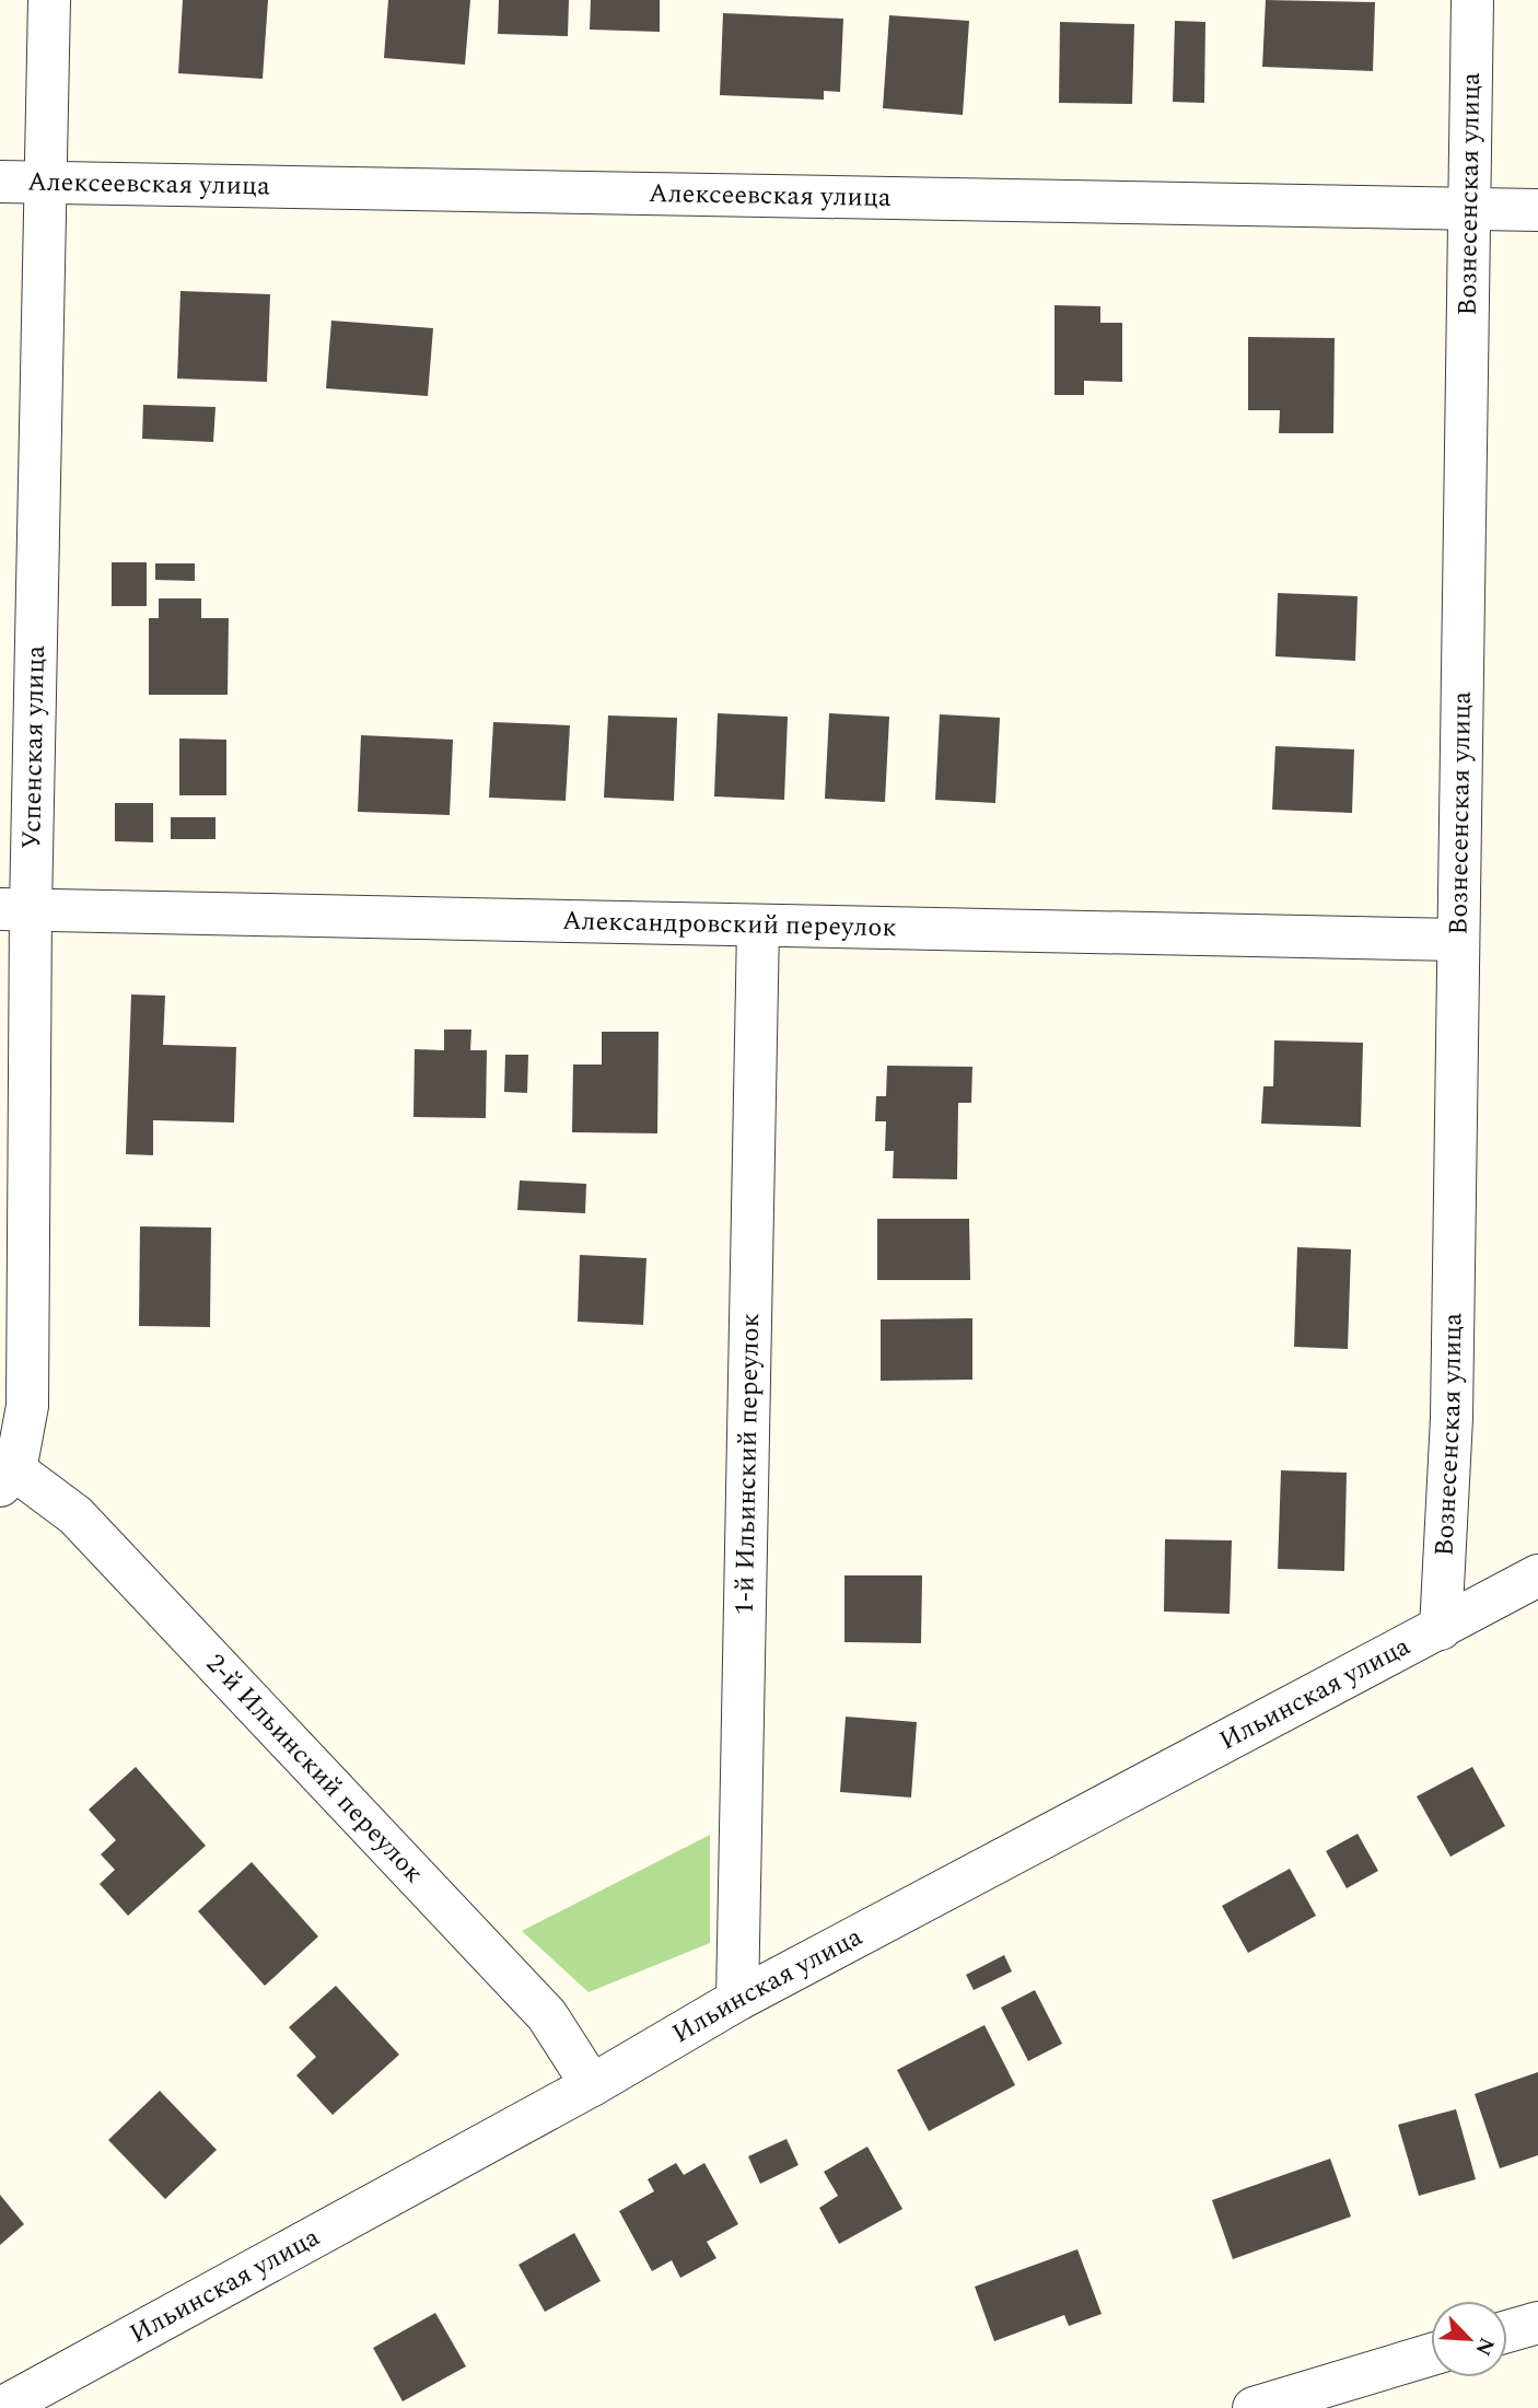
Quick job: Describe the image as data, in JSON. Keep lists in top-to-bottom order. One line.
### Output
{"streets":{"street":["Алексеевская улица","Вознесенская улица","Успенская улица","Александровский переулок","1-й Ильинский переулок","Ильинская улица","2-й Ильинский переулок"]},"crossings":[["Алексеевская улица","Вознесенская улица"],["Алексеевская улица","Успенская улица"],["Вознесенская улица","Александровский переулок"],["Вознесенская улица","Ильинская улица"],["Успенская улица","Александровский переулок"],["Успенская улица","2-й Ильинский переулок"],["Александровский переулок","1-й Ильинский переулок"],["1-й Ильинский переулок","Ильинская улица"],["Ильинская улица","2-й Ильинский переулок"]],"north":"bottom right"}
